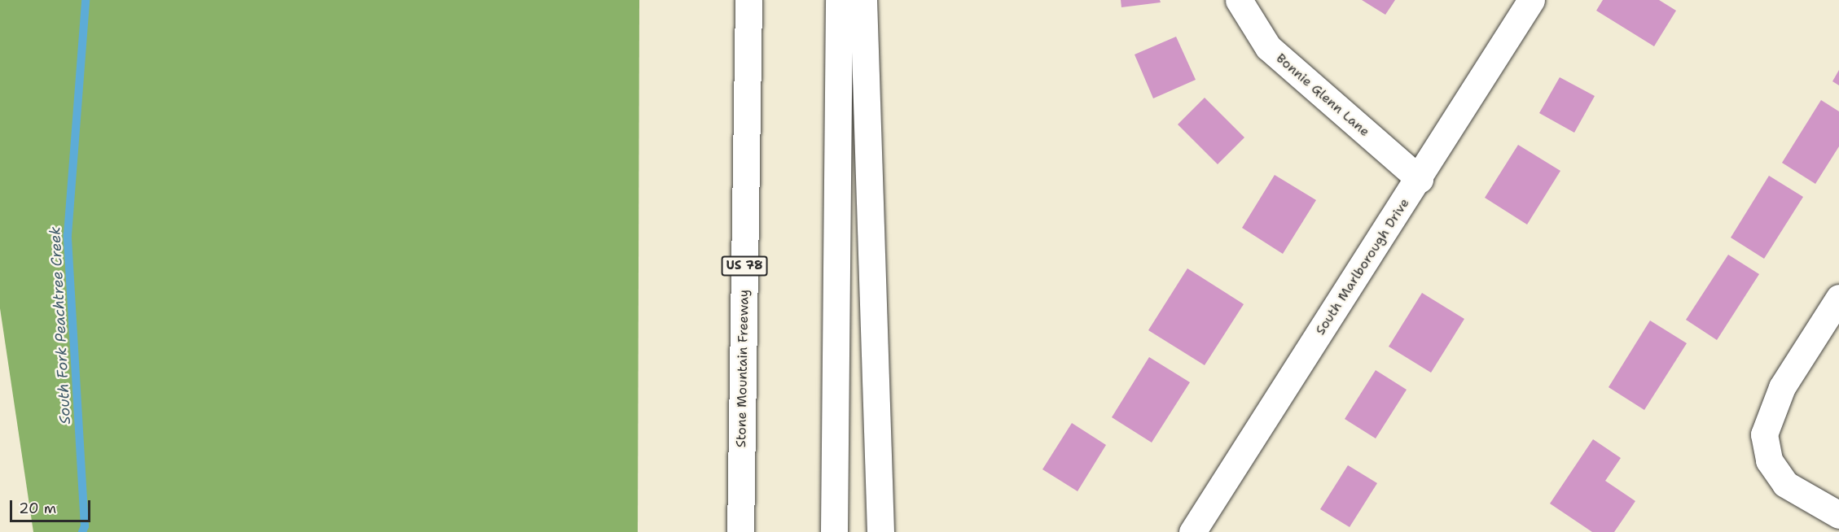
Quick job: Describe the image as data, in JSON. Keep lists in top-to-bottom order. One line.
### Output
{"streets":{"main road":["Bonnie Glenn Lane","US 78","South Marlborough Drive","Stone Mountain Freeway"]},"crossings":[["Bonnie Glenn Lane","South Marlborough Drive"]],"water":["South Fork Peachtree Creek"],"scale_bar":"20 m"}
